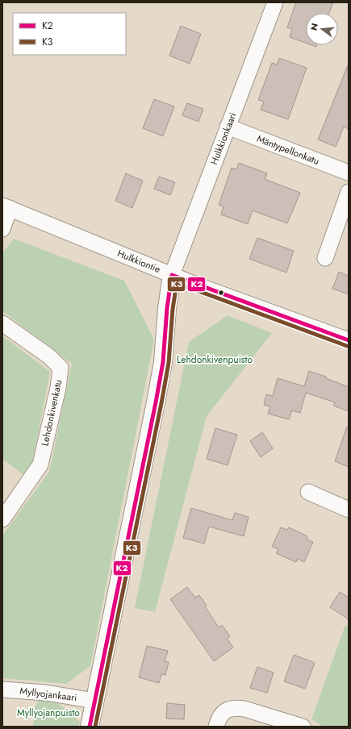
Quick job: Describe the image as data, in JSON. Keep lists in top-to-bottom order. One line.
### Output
{"streets":{"street":["Hulkkionkaari","Mäntypellonkatu","Hulkkiontie","Lehdonkivenkatu","Myllyojankaari"]},"crossings":[["Hulkkionkaari","Mäntypellonkatu"],["Hulkkionkaari","Hulkkiontie"]],"parks":["Lehdonkivenpuisto","Myllyojanpuisto"],"lines":["transit line K2","transit line K3"],"legend":["K2","K3"],"north":"left"}
